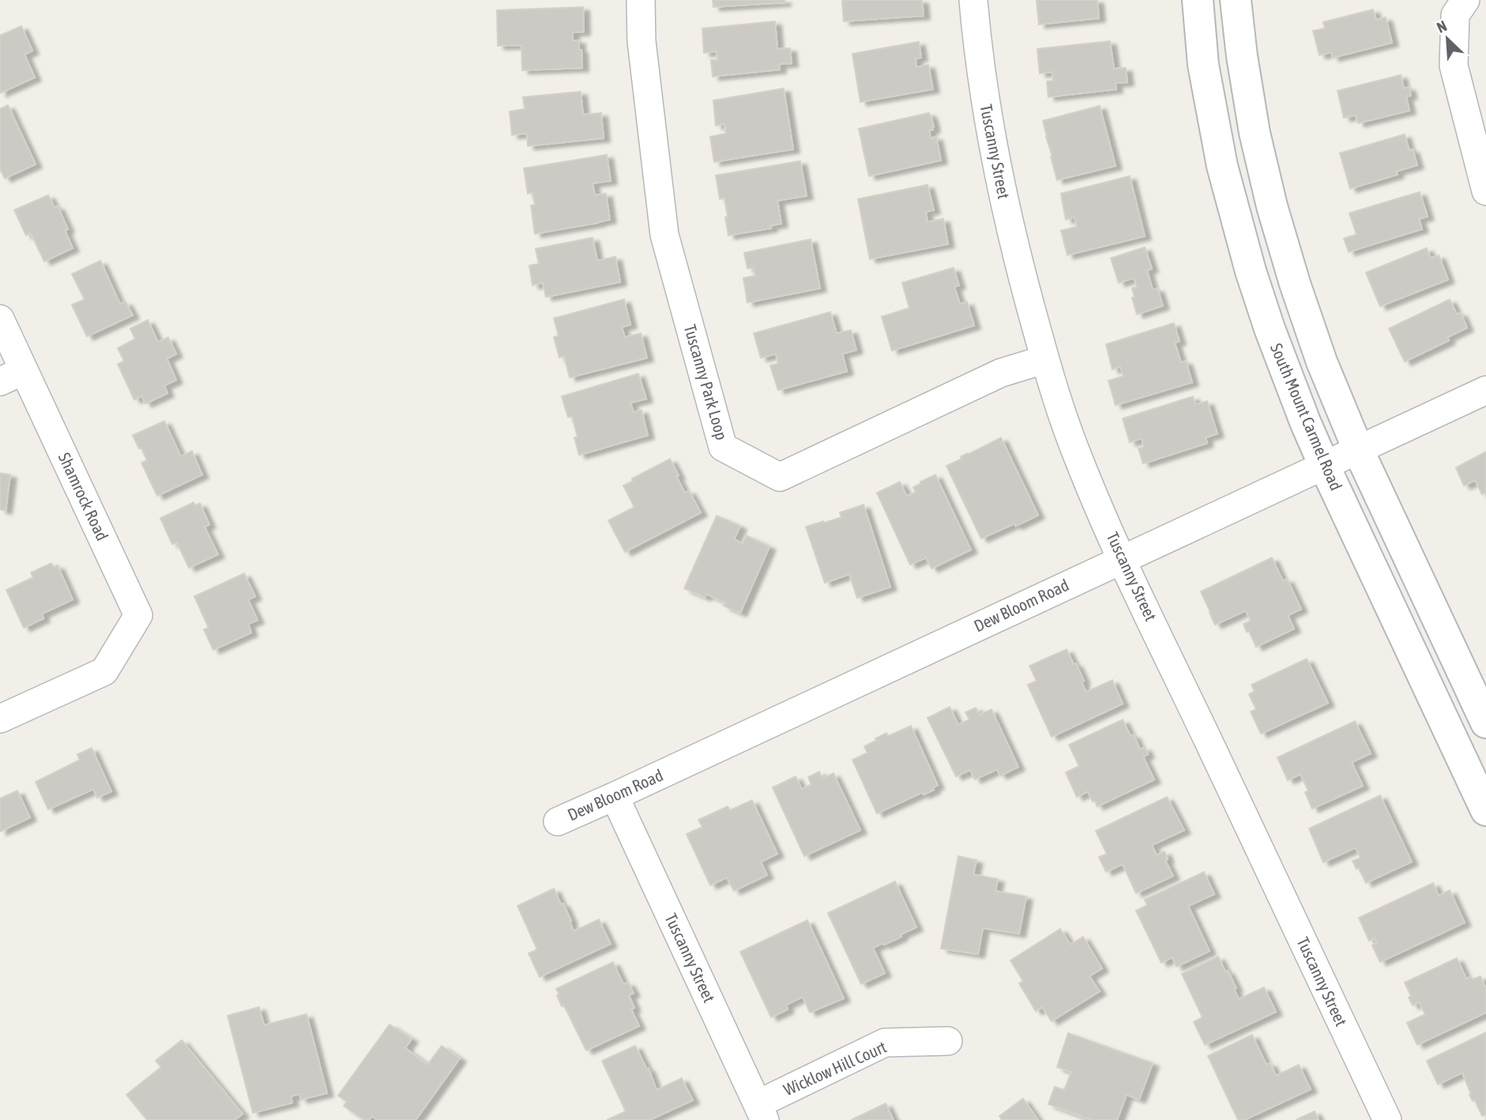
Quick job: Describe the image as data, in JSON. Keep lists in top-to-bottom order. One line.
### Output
{"streets":{"street":["Tuscanny Street","Tuscanny Park Loop","South Mount Carmel Road","Shamrock Road","Dew Bloom Road","Wicklow Hill Court"]},"crossings":[["Tuscanny Street","Tuscanny Park Loop"],["Tuscanny Street","Dew Bloom Road"],["Tuscanny Street","Wicklow Hill Court"],["South Mount Carmel Road","Dew Bloom Road"]],"north":"top left"}
